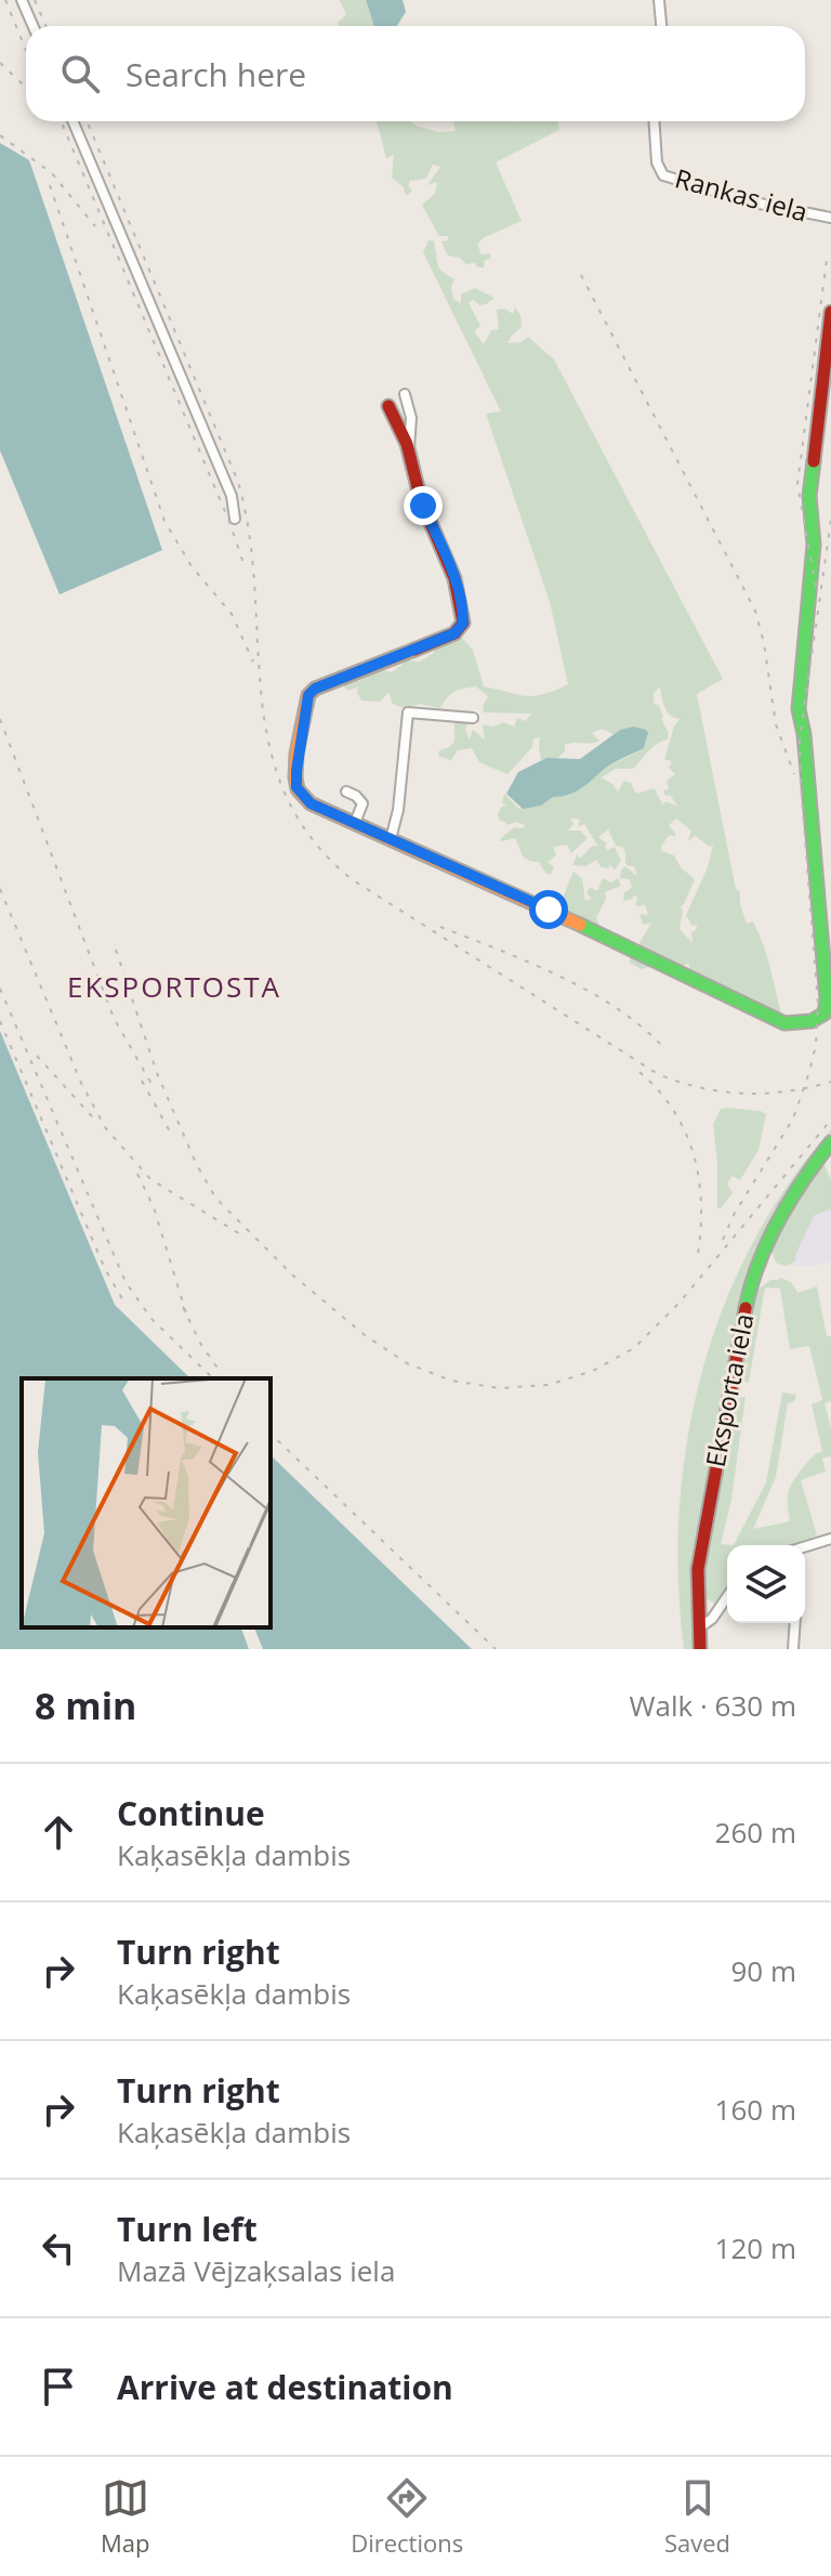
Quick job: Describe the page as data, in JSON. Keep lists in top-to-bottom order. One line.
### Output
{"streets":{"street":["Rankas iela","Eksporta iela"]},"districts":["EKSPORTOSTA"],"page":{"search":"Search here","heading":["8 min","Walk · 630 m"],"list":[["Continue","Kaķasēkļa dambis","260 m"],["Turn right","Kaķasēkļa dambis","90 m"],["Turn right","Kaķasēkļa dambis","160 m"],["Turn left","Mazā Vējzaķsalas iela","120 m"],"Arrive at destination"],"nav":["Map","Directions","Saved"]}}
